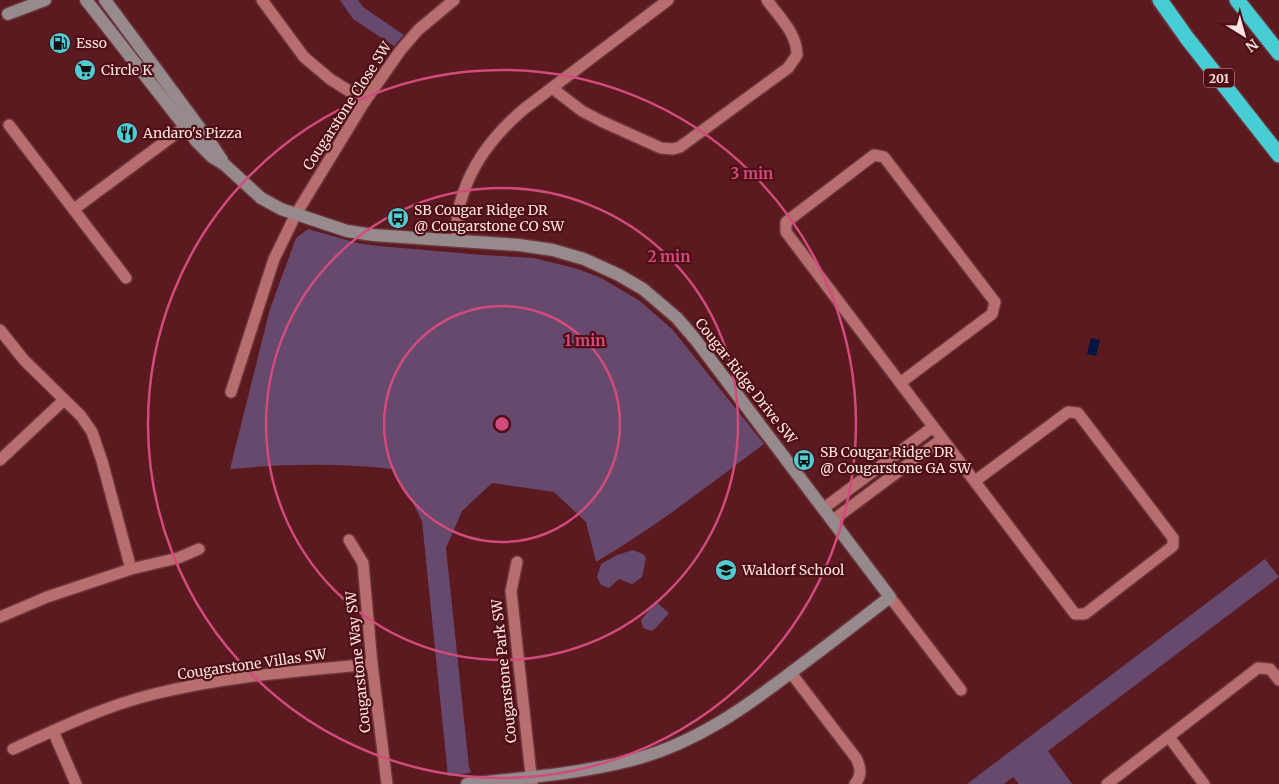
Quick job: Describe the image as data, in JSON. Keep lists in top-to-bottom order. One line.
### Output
{"streets":{"highway":["201"],"street":["Cougarstone Close SW","Cougar Ridge Drive SW","Cougarstone Way SW","Cougarstone Villas SW","Cougarstone Park SW"]},"crossings":[["Cougarstone Close SW","Cougar Ridge Drive SW"],["Cougarstone Way SW","Cougarstone Villas SW"]],"places":{"fuel station":["Esso"],"supermarket":["Circle K"],"restaurant":["Andaro's Pizza"],"bus stop":["SB Cougar Ridge DR @ Cougarstone CO SW","SB Cougar Ridge DR @ Cougarstone GA SW"],"school or university":["Waldorf School"]},"north":"bottom right","rings":["3 min","2 min","1 min"]}
